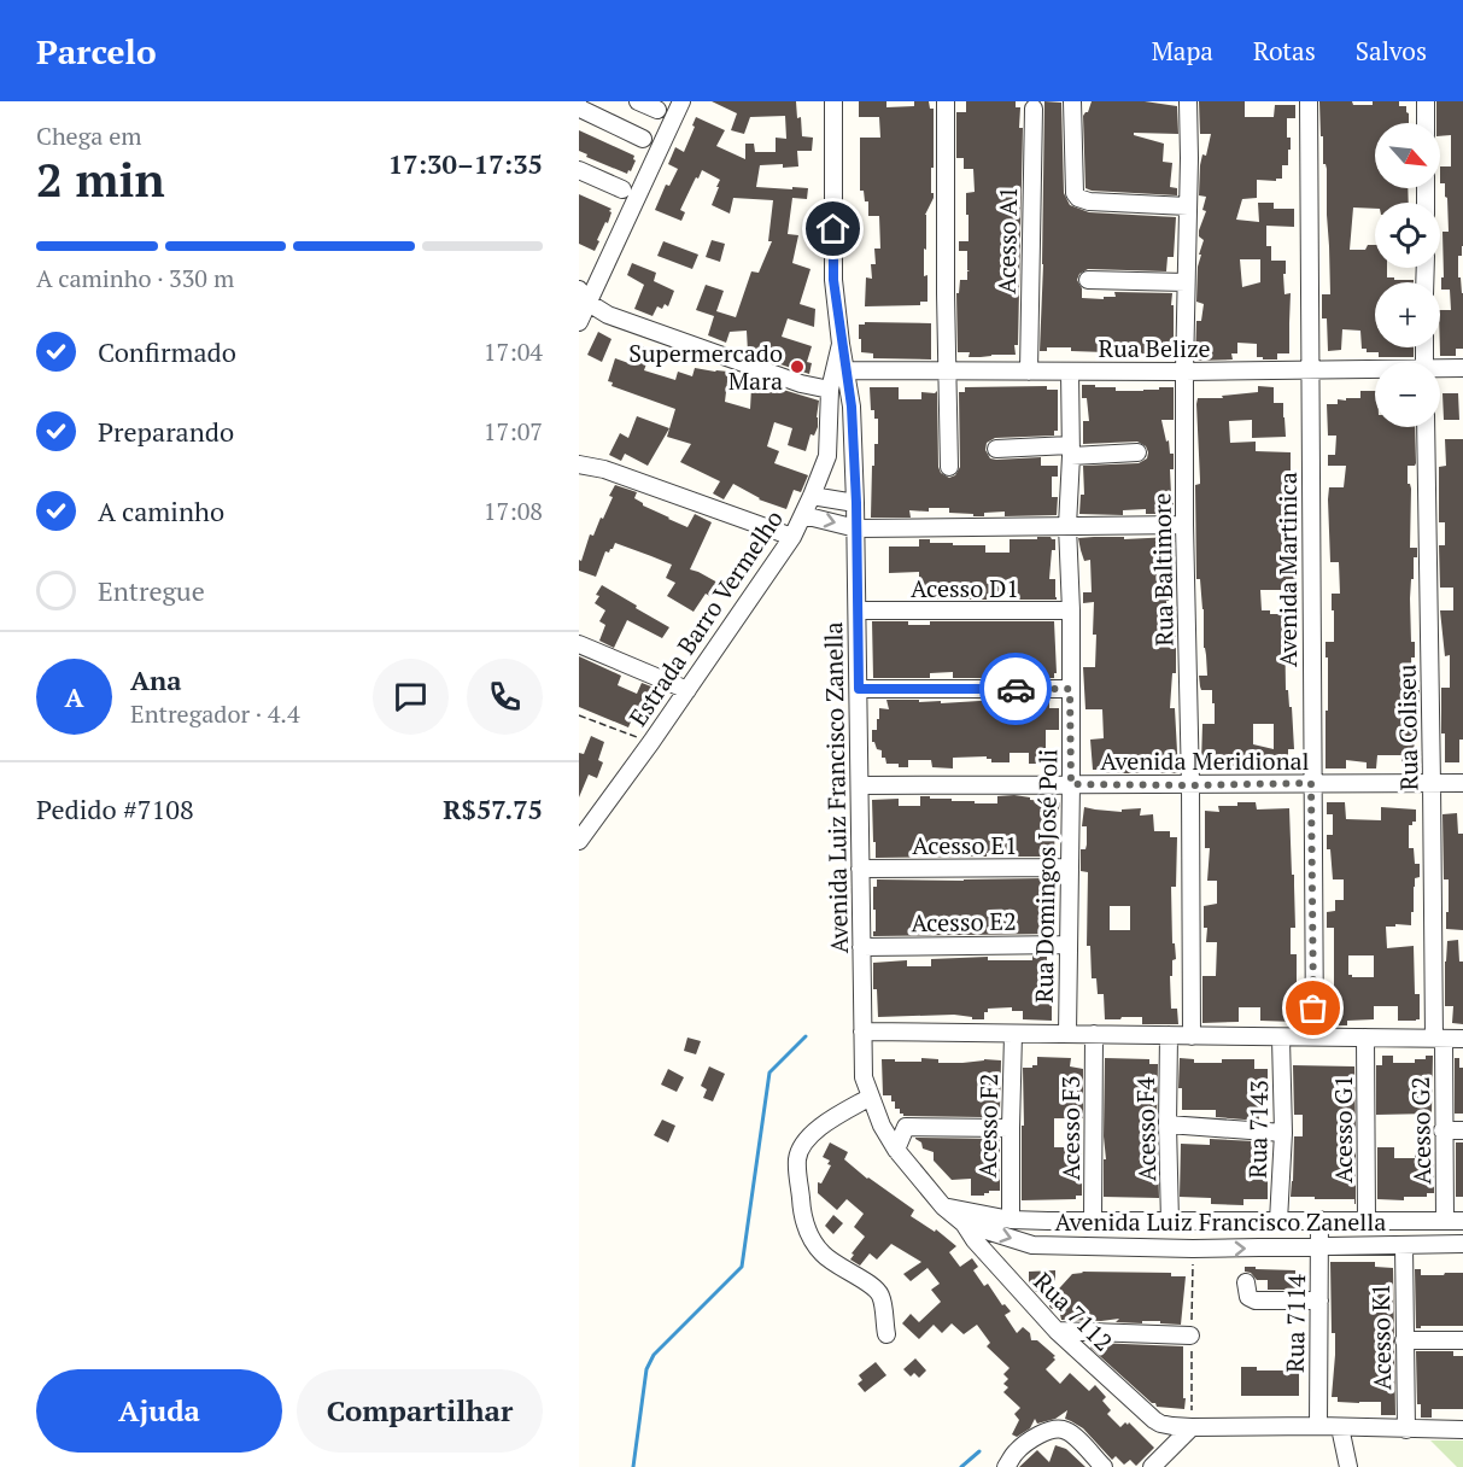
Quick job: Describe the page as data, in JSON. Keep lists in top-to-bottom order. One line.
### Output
{"streets":{"street":["Acesso A1","Rua Belize","Rua Baltimore","Avenida Martinica","Acesso D1","Estrada Barro Vermelho","Rua Coliseu","Avenida Meridional","Avenida Luiz Francisco Zanella","Acesso E1","Rua Domingos José Poli","Acesso E2","Acesso F2","Acesso F3","Acesso F4","Rua 7143","Acesso G1","Acesso G2","Rua 7112","Rua 7114","Acesso K1"]},"crossings":[["Acesso A1","Rua Belize"],["Rua Belize","Rua Baltimore"],["Rua Belize","Avenida Martinica"],["Rua Belize","Avenida Luiz Francisco Zanella"],["Rua Belize","Rua Domingos José Poli"],["Rua Baltimore","Avenida Meridional"],["Avenida Martinica","Avenida Meridional"],["Acesso D1","Avenida Luiz Francisco Zanella"],["Acesso D1","Rua Domingos José Poli"],["Estrada Barro Vermelho","Avenida Luiz Francisco Zanella"],["Rua Coliseu","Avenida Meridional"],["Rua Coliseu","Acesso G2"],["Avenida Meridional","Avenida Luiz Francisco Zanella"],["Avenida Meridional","Rua Domingos José Poli"],["Avenida Luiz Francisco Zanella","Acesso E1"],["Avenida Luiz Francisco Zanella","Acesso E2"],["Avenida Luiz Francisco Zanella","Acesso F2"],["Avenida Luiz Francisco Zanella","Acesso F3"],["Avenida Luiz Francisco Zanella","Acesso F4"],["Avenida Luiz Francisco Zanella","Rua 7143"],["Avenida Luiz Francisco Zanella","Acesso G1"],["Avenida Luiz Francisco Zanella","Acesso G2"],["Avenida Luiz Francisco Zanella","Rua 7112"],["Avenida Luiz Francisco Zanella","Rua 7114"],["Avenida Luiz Francisco Zanella","Acesso K1"],["Acesso E1","Rua Domingos José Poli"],["Rua Domingos José Poli","Acesso E2"]],"places":["Supermercado Mara"],"north":"bottom right","page":{"header":"Parcelo","nav":["Mapa","Rotas","Salvos"],"heading":["2 min","Chega em","17:30–17:35"],"panel":["Ana","Entregador · 4.4","Pedido #7108","R$57.75"],"map_buttons":["+","−"],"bar":"A caminho · 330 m","list":[["Confirmado","17:04"],["Preparando","17:07"],["A caminho","17:08"],"Entregue"],"round":"A","buttons":["Ajuda","Compartilhar"]}}
